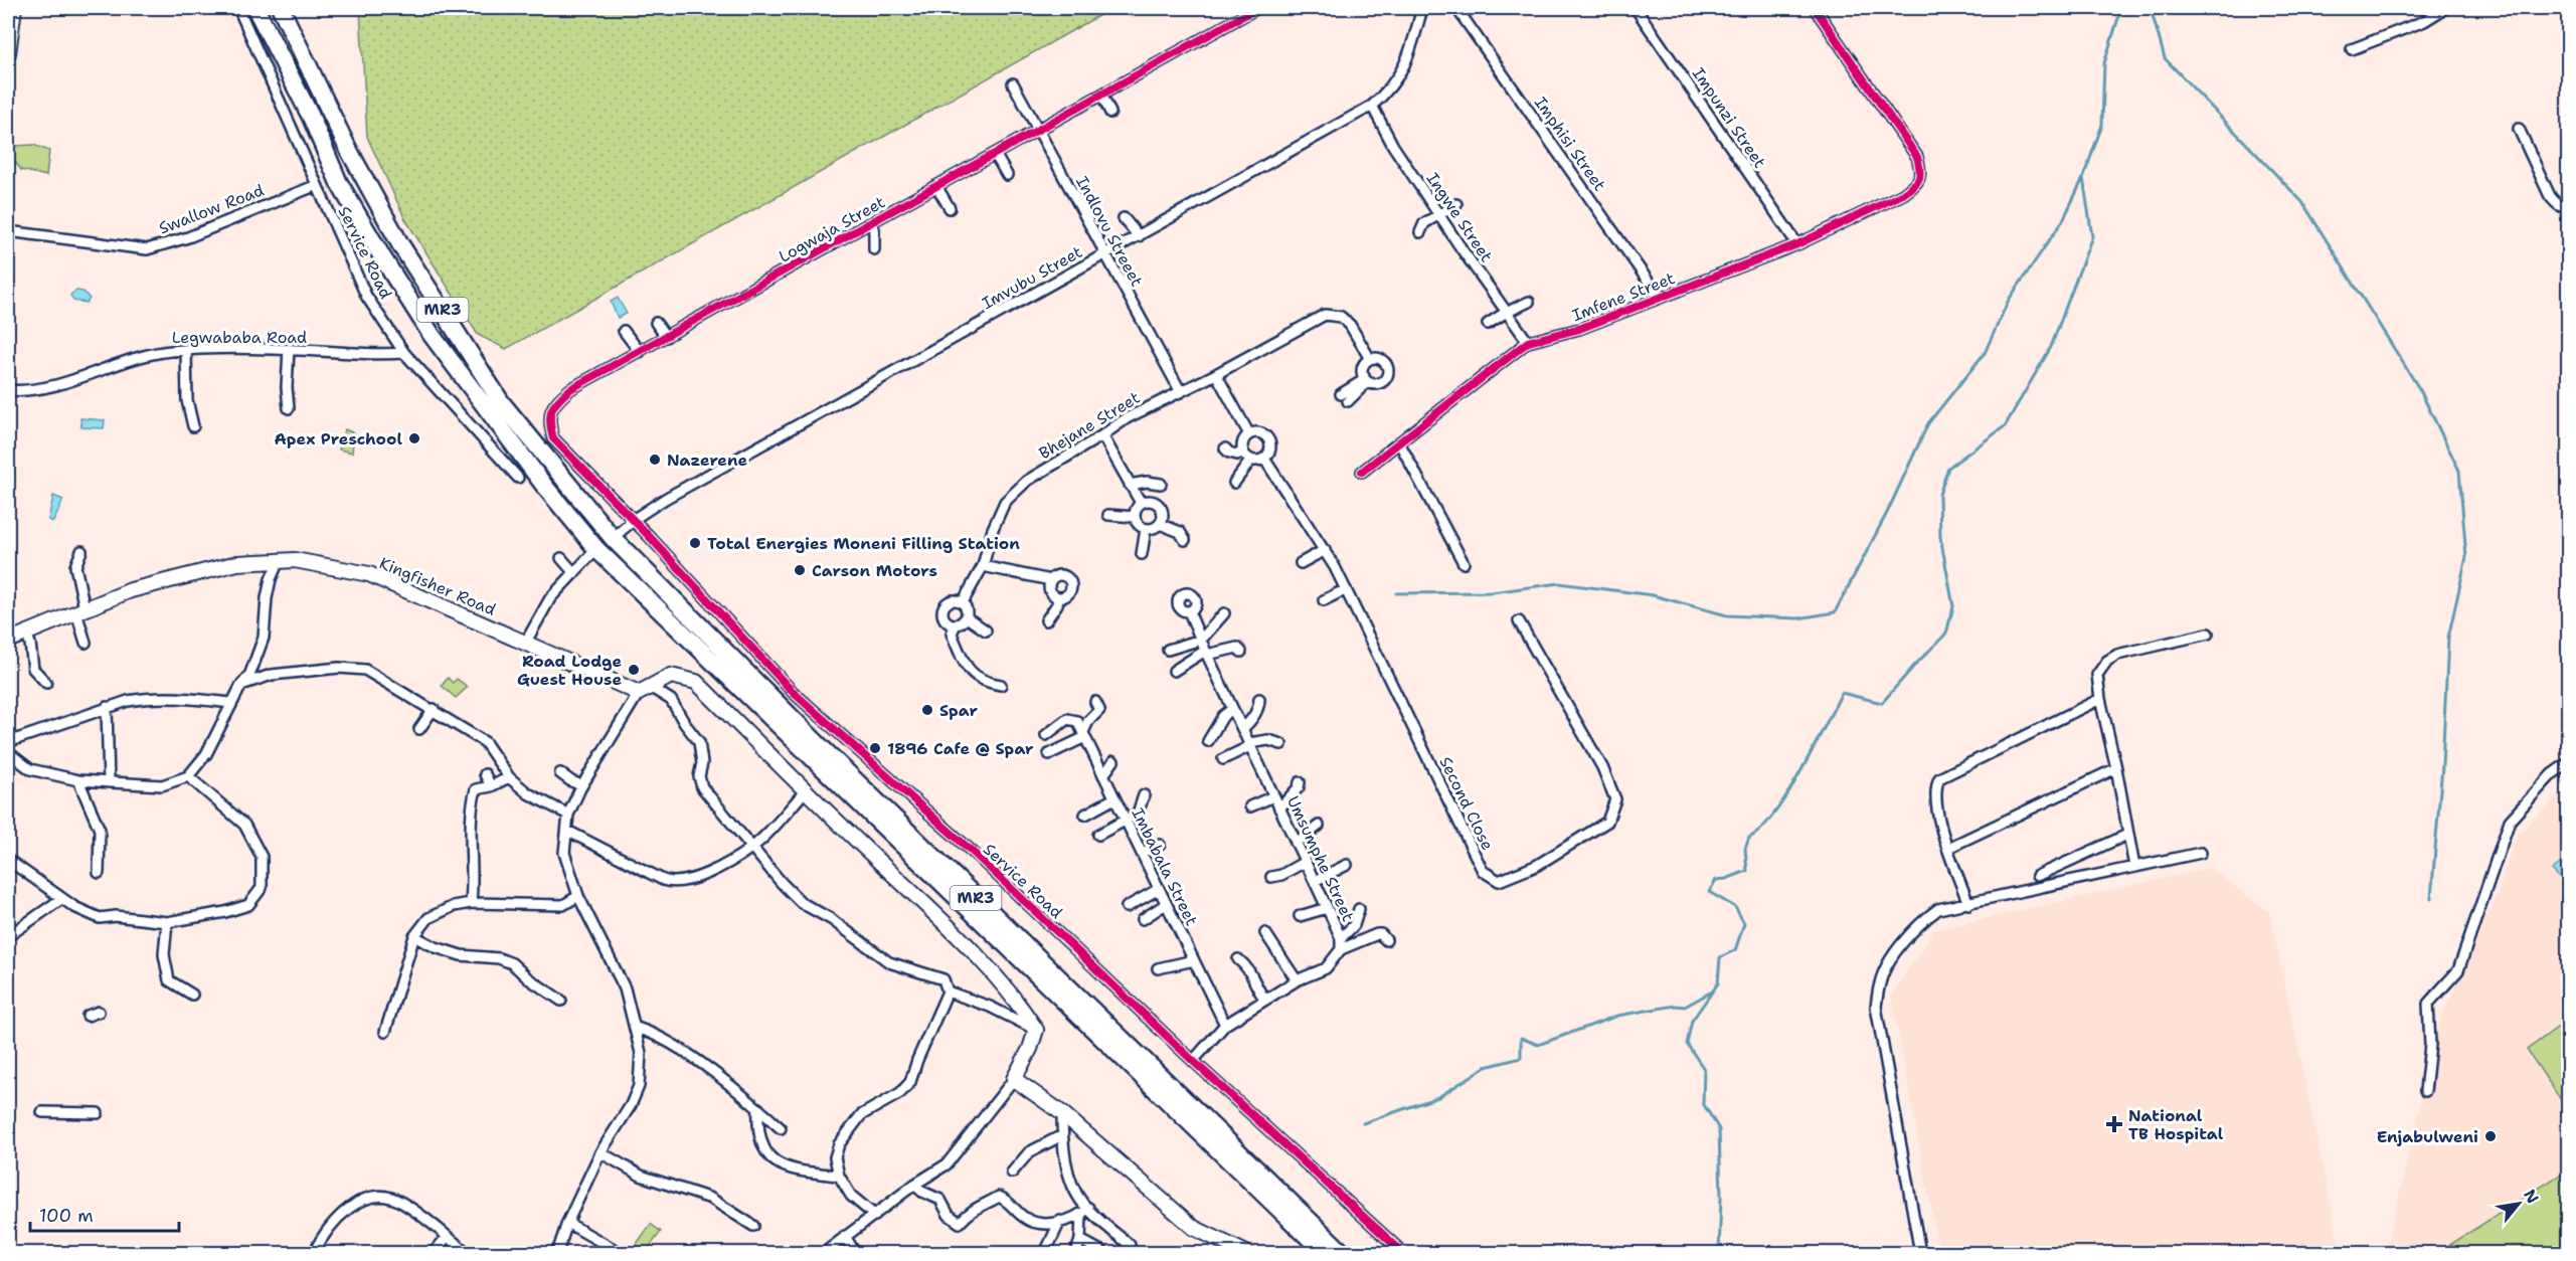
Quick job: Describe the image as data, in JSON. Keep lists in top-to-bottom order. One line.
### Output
{"streets":{"highway":["MR3"],"street":["Impunzi Street","Imphisi Street","Swallow Road","Ingwe Street","Logwaja Street","Indlovu Streeet","Service Road","Imvubu Street","Imfene Street","Legwababa Road","Bhejane Street","Kingfisher Road","Second Close","Umsumphe Street","Imbabala Street"]},"crossings":[["Impunzi Street","Imfene Street"],["Imphisi Street","Imfene Street"],["Swallow Road","Service Road"],["Ingwe Street","Imvubu Street"],["Ingwe Street","Imfene Street"],["Logwaja Street","Indlovu Streeet"],["Logwaja Street","Service Road"],["Logwaja Street","Imvubu Street"],["Indlovu Streeet","Imvubu Street"],["Indlovu Streeet","Bhejane Street"],["Service Road","Imvubu Street"],["Service Road","Legwababa Road"],["Service Road","Umsumphe Street"],["Imvubu Street","MR3"],["Umsumphe Street","Imbabala Street"]],"places":{"other":["Apex Preschool","Nazerene","Total Energies Moneni Filling Station","Carson Motors","Road Lodge Guest House","Spar","1896 Cafe @ Spar","Enjabulweni"],"health":["National TB Hospital"]},"scale_bar":"100 m","north":"top right"}
